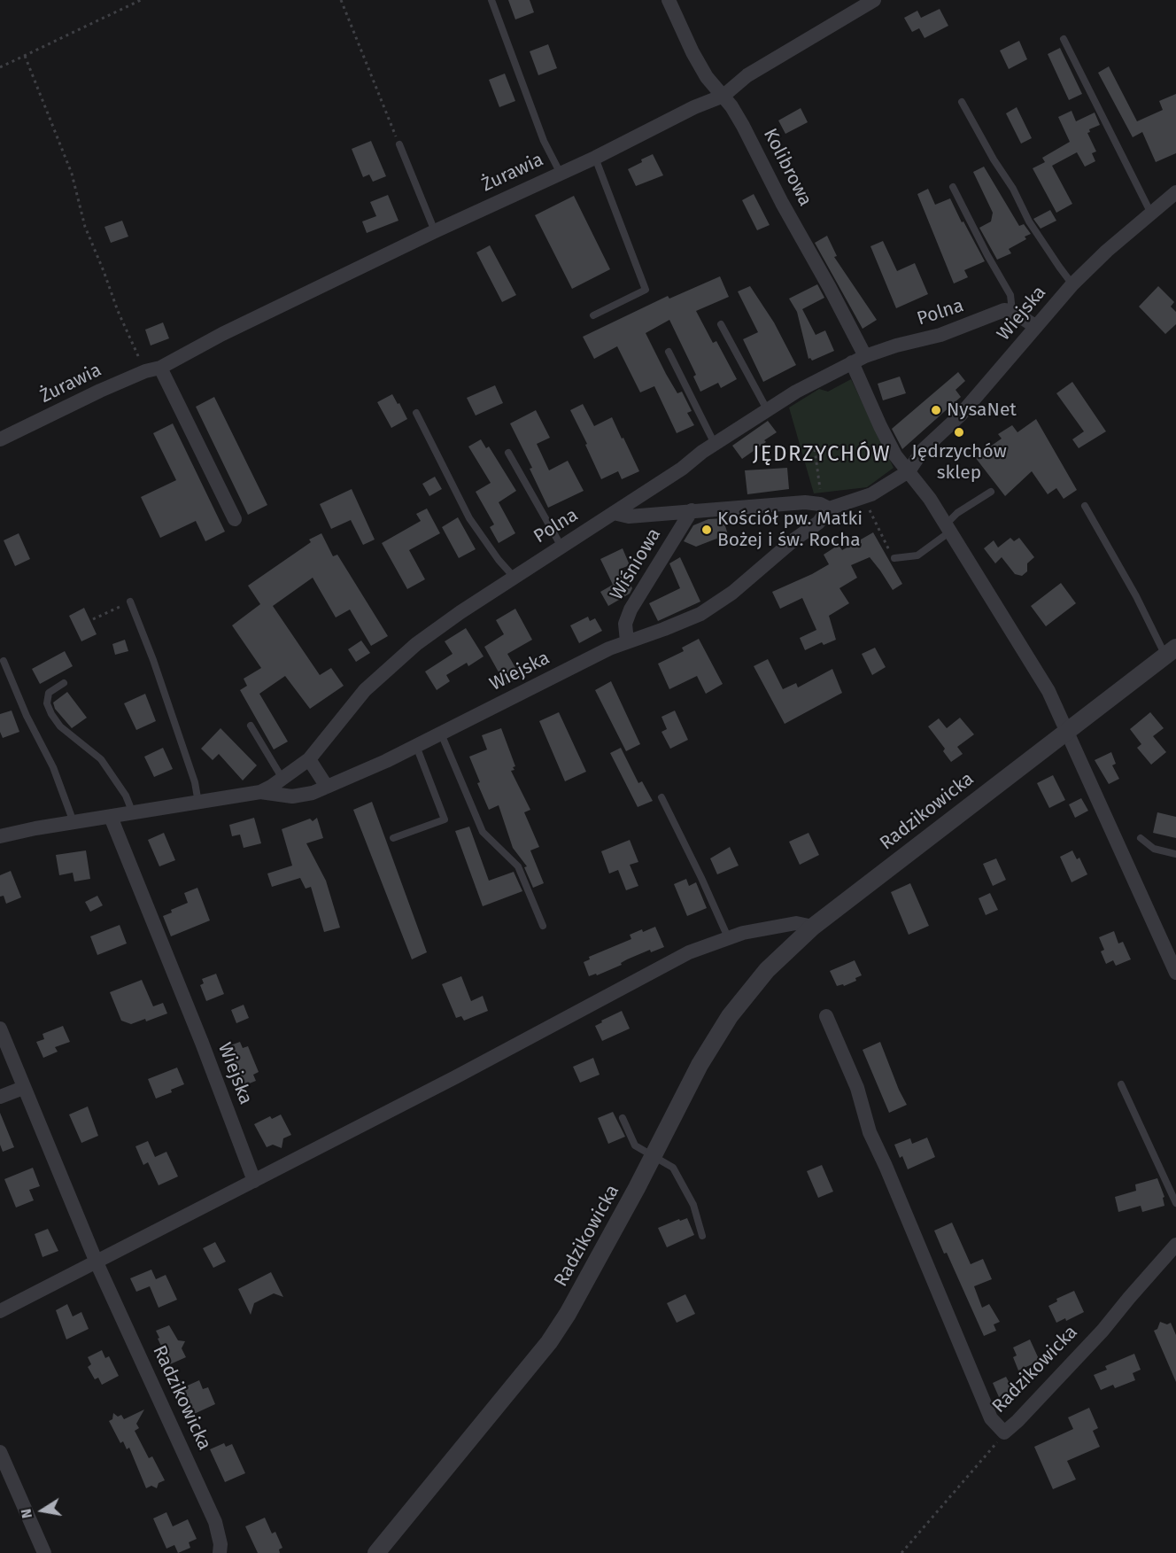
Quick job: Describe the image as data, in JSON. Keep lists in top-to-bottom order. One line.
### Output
{"streets":{"street":["Kolibrowa","Żurawia","Polna","Wiejska","Wiśniowa","Radzikowicka"]},"crossings":[["Kolibrowa","Żurawia"],["Kolibrowa","Polna"],["Polna","Wiejska"],["Polna","Wiśniowa"],["Wiejska","Wiśniowa"]],"districts":["JĘDRZYCHÓW"],"places":["NysaNet","Jędrzychów sklep","Kościół pw. Matki Bożej i św. Rocha"],"north":"left"}
